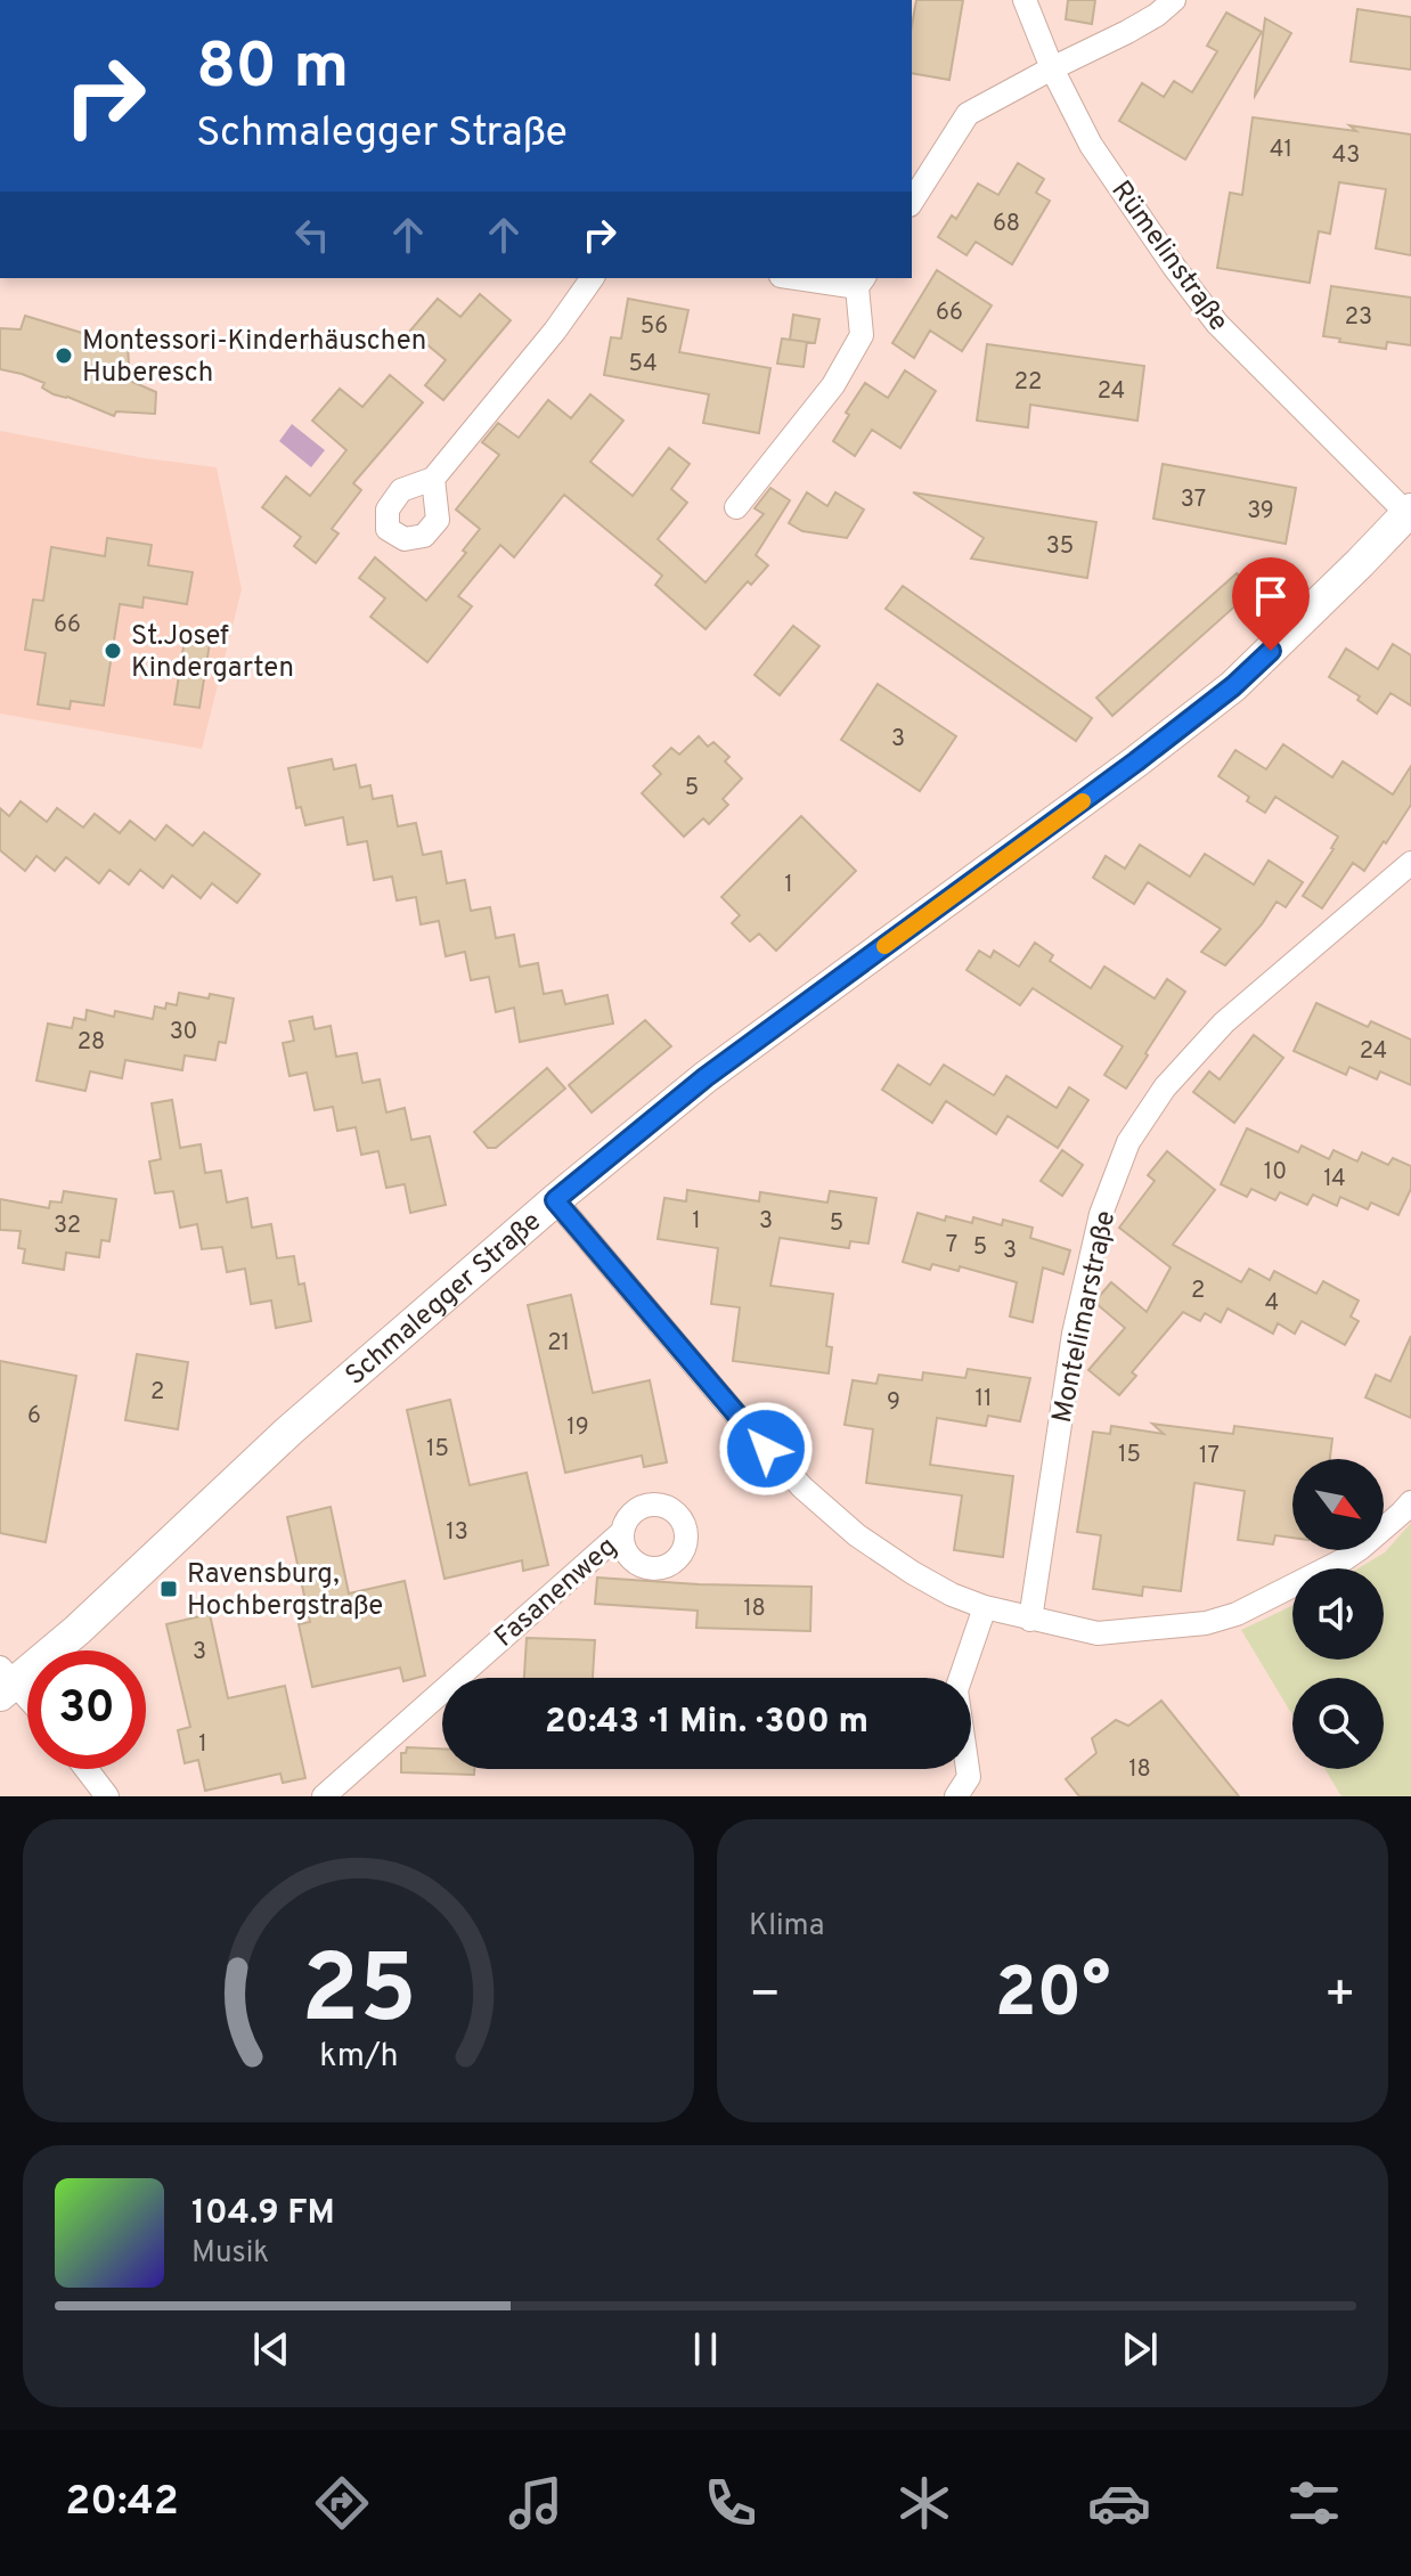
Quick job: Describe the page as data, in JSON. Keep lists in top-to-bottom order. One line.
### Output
{"streets":{"street":["Rümelinstraße","Schmalegger Straße","Montelimarstraße","Fasanenweg"]},"crossings":[["Rümelinstraße","Schmalegger Straße"]],"places":{"other":["Montessori-Kinderhäuschen Huberesch","St.Josef Kindergarten"],"transit":["Ravensburg, Hochbergstraße"]},"house_numbers":["41","43","68","66","23","56","54","22","24","37","39","35","66","3","5","1","30","28","24","10","14","1","3","5","32","7","5","3","2","4","21","2","11","9","6","19","15","15","17","13","18","3","1","18"],"north":"bottom right","page":{"turn":["80 m","Schmalegger Straße"],"limit":"30","trip":"20:43 · 1 Min. · 300 m","tile":"Klima","heat":["−","20°","+"],"song":["104.9 FM","Musik"],"tabs":"20:42","gauge":["25","km/h"]}}
